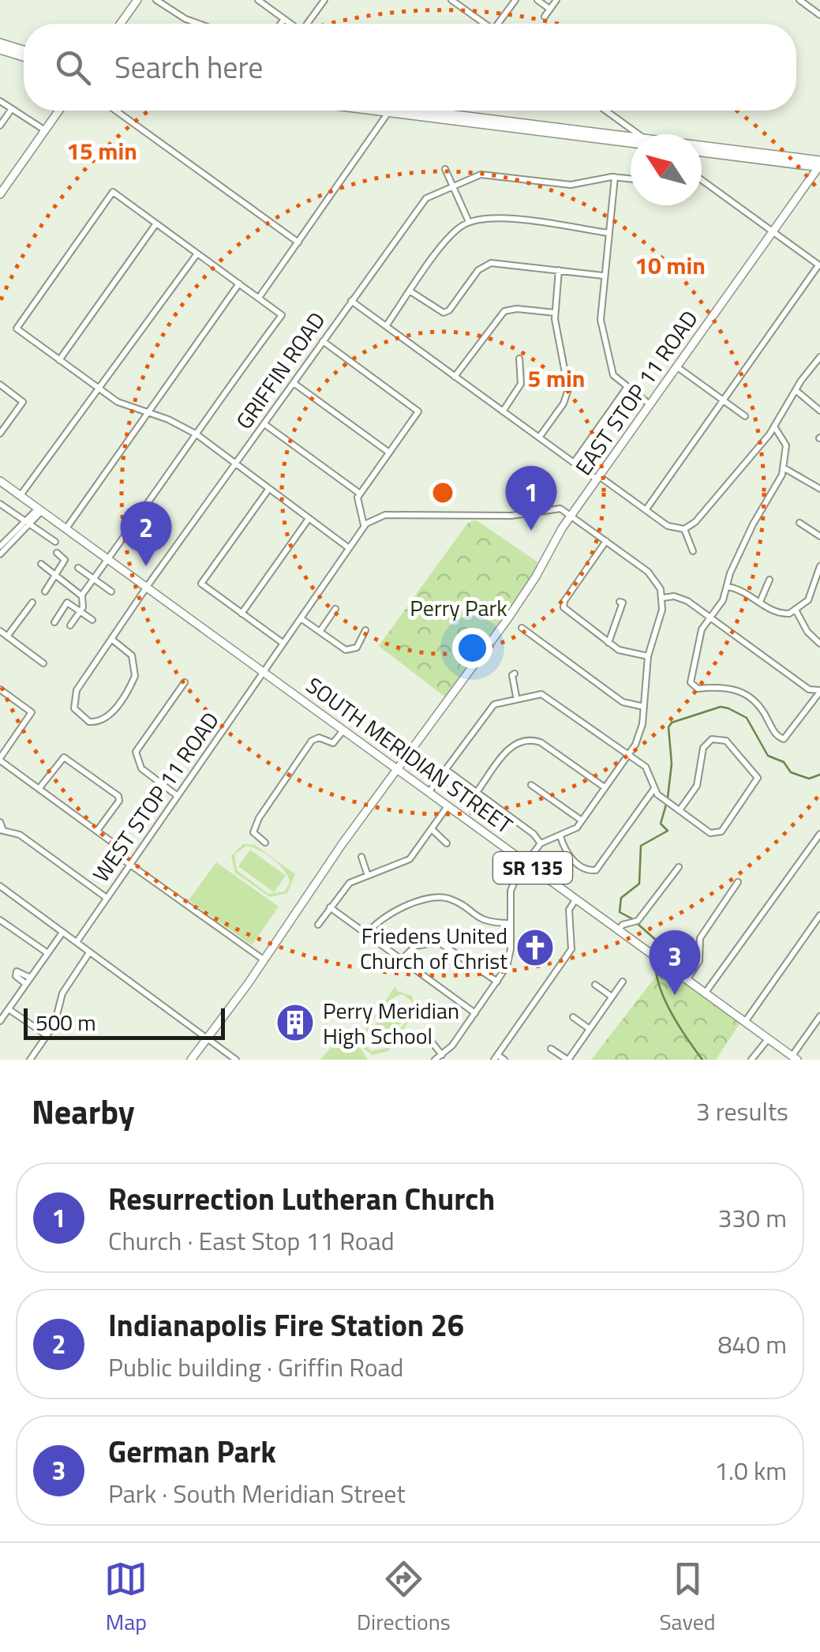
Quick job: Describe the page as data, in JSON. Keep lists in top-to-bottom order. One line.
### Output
{"streets":{"main road":["EAST STOP 11 ROAD","SOUTH MERIDIAN STREET","SR 135"],"street":["GRIFFIN ROAD","WEST STOP 11 ROAD"]},"crossings":[["GRIFFIN ROAD","SOUTH MERIDIAN STREET"],["EAST STOP 11 ROAD","SOUTH MERIDIAN STREET"],["SOUTH MERIDIAN STREET","WEST STOP 11 ROAD"]],"parks":["Perry Park"],"places":{"church":["Friedens United Church of Christ"],"building":["Perry Meridian High School"]},"scale_bar":"500 m","north":"top left","page":{"search":"Search here","pins":["1","2","3"],"scale":"500 m","heading":["Nearby","3 results"],"list":[{"mark":"1","name":"Resurrection Lutheran Church","note":"Church · East Stop 11 Road","value":"330 m"},{"mark":"2","name":"Indianapolis Fire Station 26","note":"Public building · Griffin Road","value":"840 m"},{"mark":"3","name":"German Park","note":"Park · South Meridian Street","value":"1.0 km"}],"nav":["Map","Directions","Saved"]},"rings":["15 min","10 min","5 min"]}
